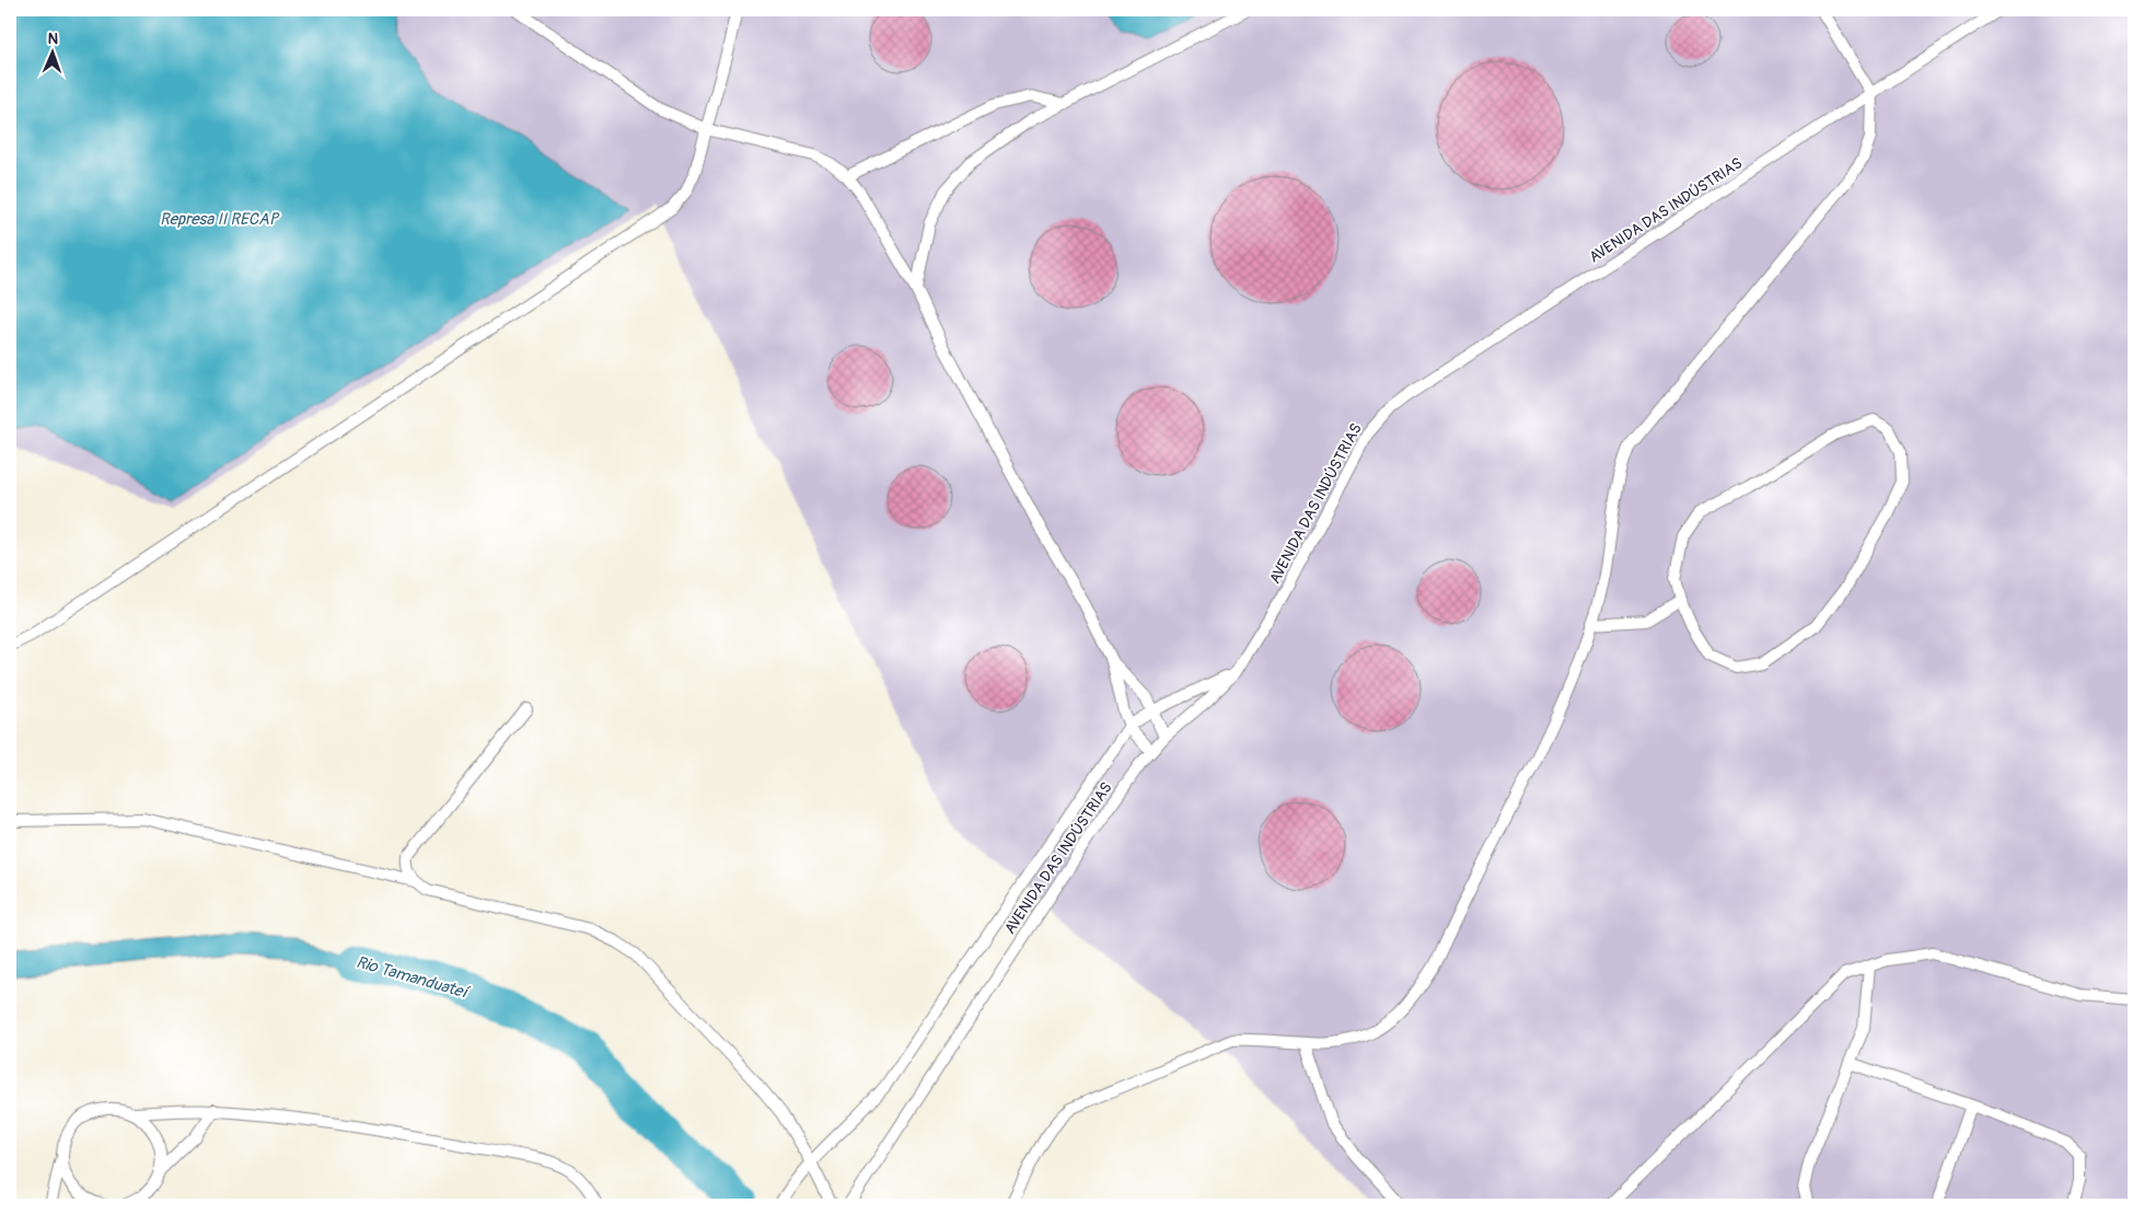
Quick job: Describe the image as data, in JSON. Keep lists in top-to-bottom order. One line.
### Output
{"streets":{"lane":["AVENIDA DAS INDÚSTRIAS"]},"water":["Represa II RECAP","Rio Tamanduateí"],"north":"top"}
